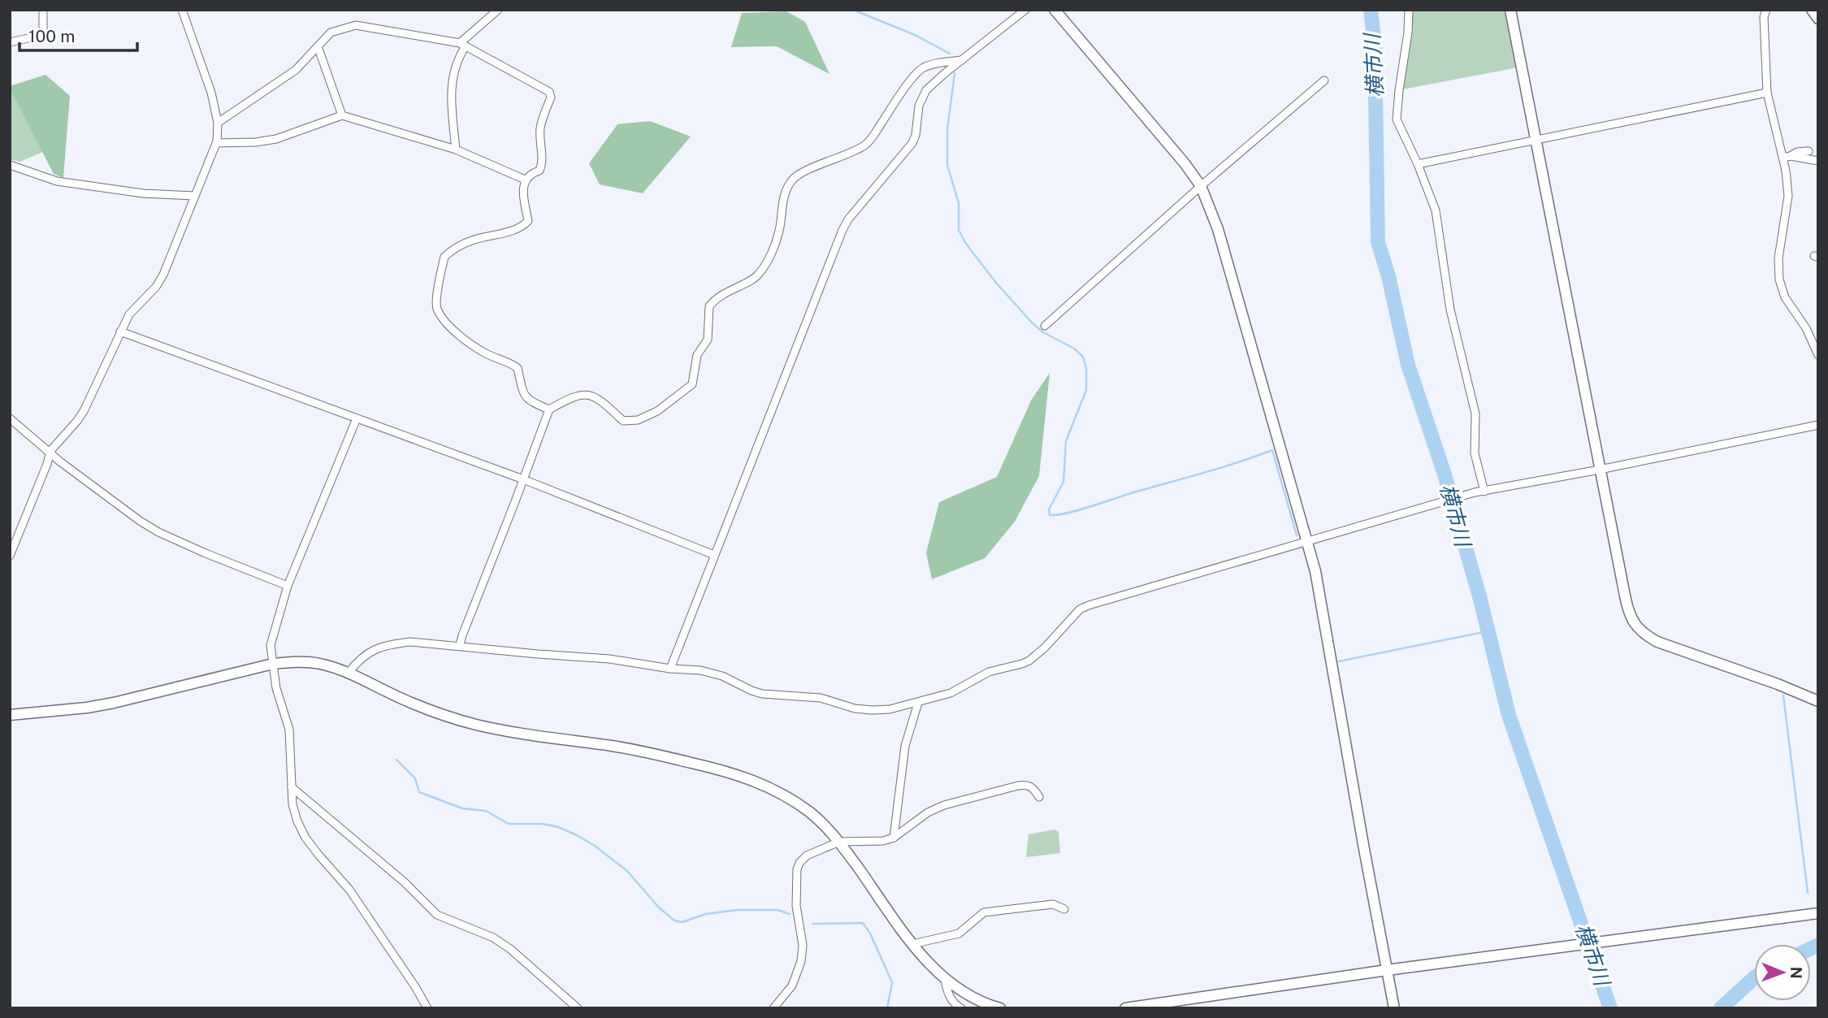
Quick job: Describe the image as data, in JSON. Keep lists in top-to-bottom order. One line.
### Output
{"water":["横市川"],"scale_bar":"100 m","north":"right"}
